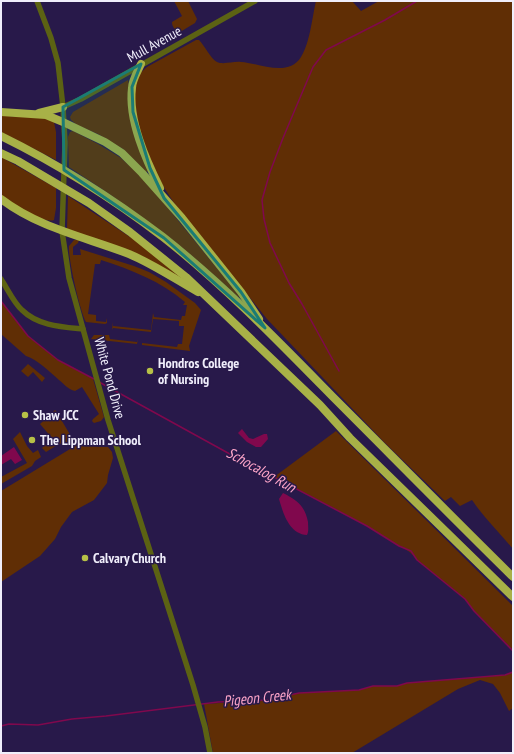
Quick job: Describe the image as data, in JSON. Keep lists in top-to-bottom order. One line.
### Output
{"streets":{"street":["Mull Avenue","White Pond Drive"]},"crossings":[["Mull Avenue","White Pond Drive"]],"water":["Schocalog Run","Pigeon Creek"],"places":["Hondros College of Nursing","Shaw JCC","The Lippman School","Calvary Church"]}
